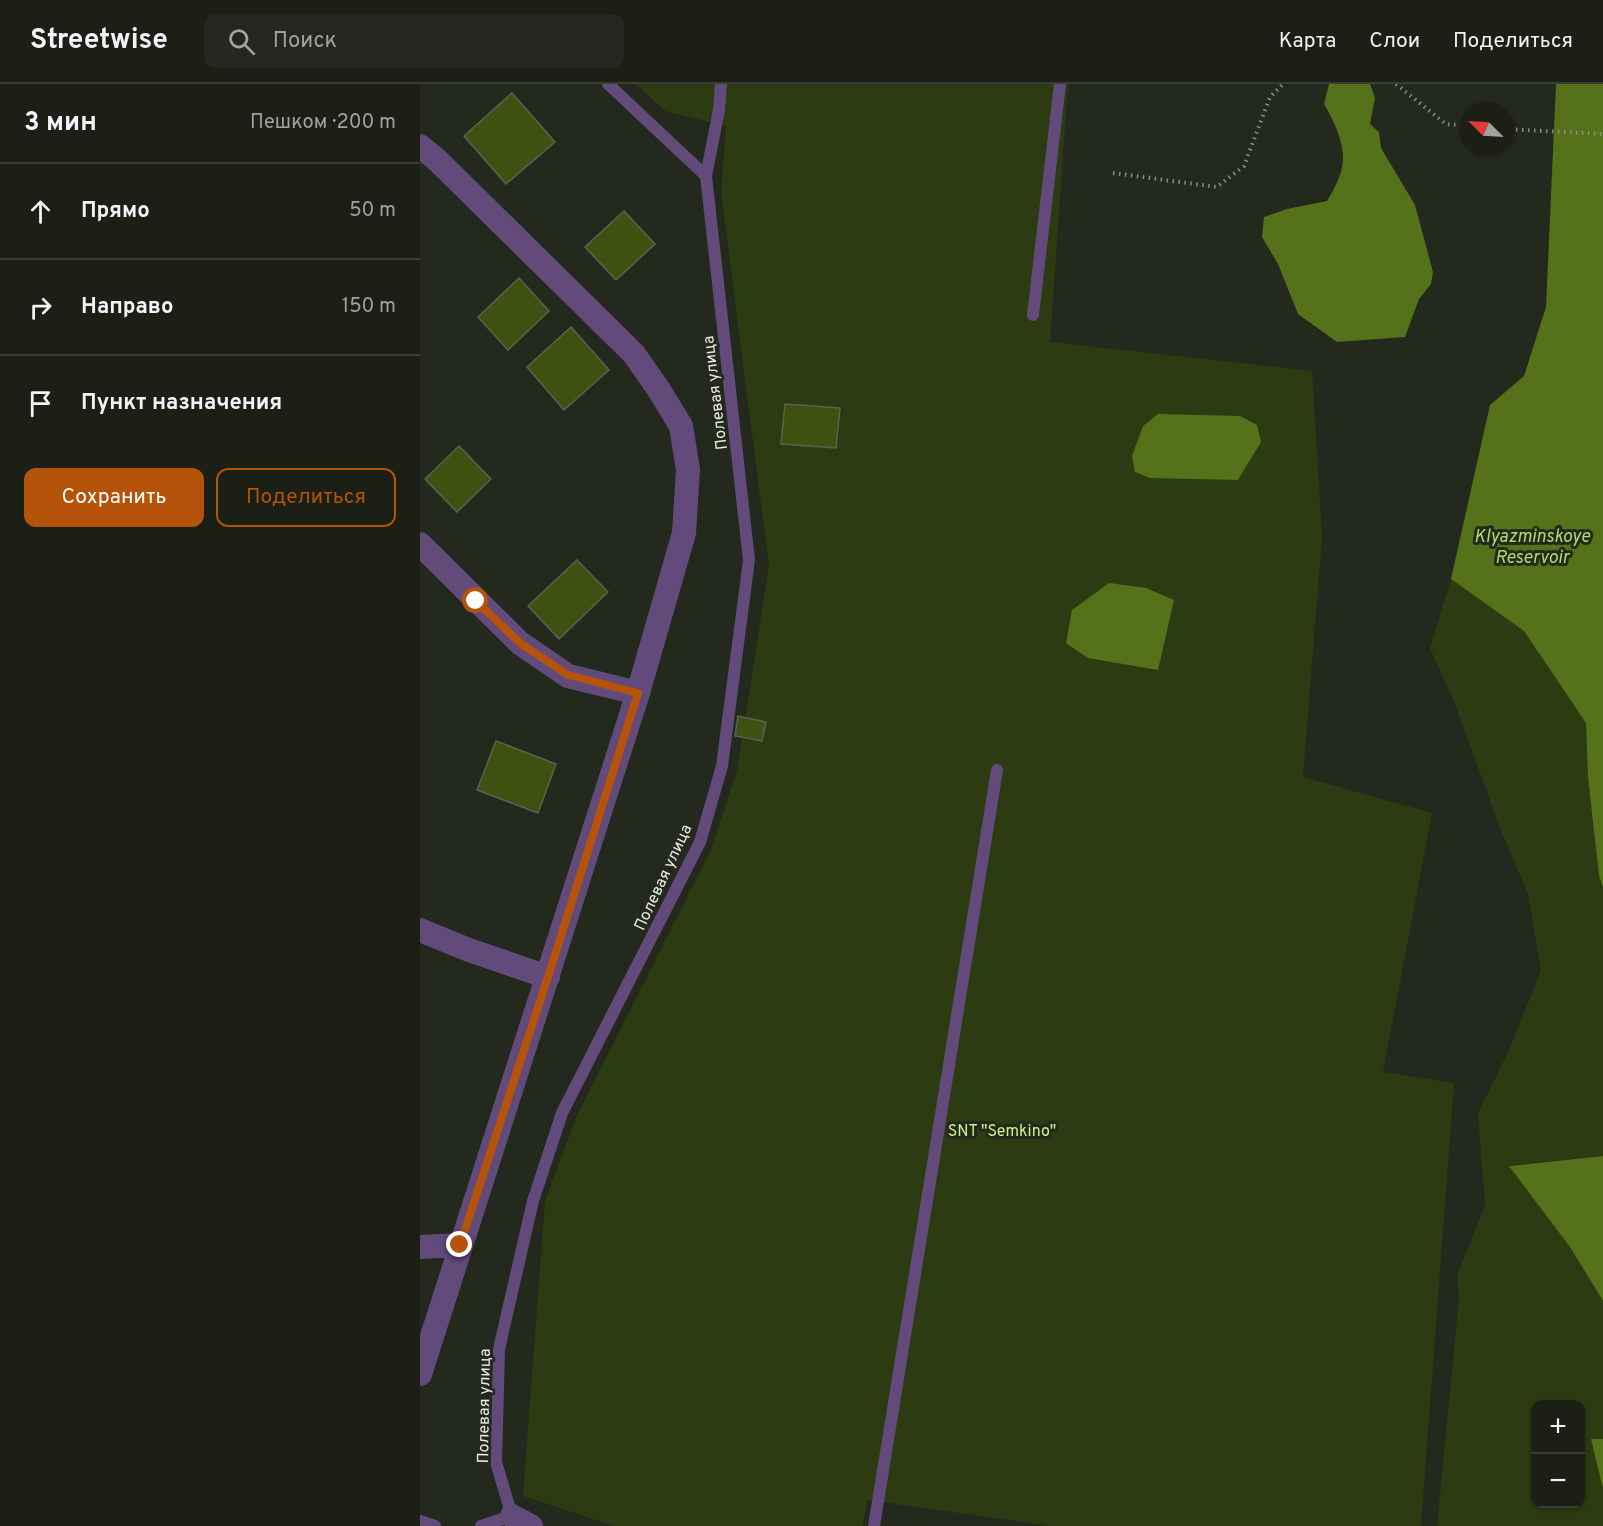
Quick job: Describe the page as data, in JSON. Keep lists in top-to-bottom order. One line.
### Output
{"streets":{"lane":["Полевая улица"]},"water":["Klyazminskoye Reservoir"],"parks":["SNT \"Semkino\""],"north":"top left","page":{"header":"Streetwise","search":"Поиск","nav":["Карта","Слои","Поделиться"],"heading":["3 мин","Пешком · 200 m"],"list":[["Прямо","50 m"],["Направо","150 m"],"Пункт назначения"],"buttons":["Сохранить","Поделиться"],"map_buttons":["+","−"]}}
